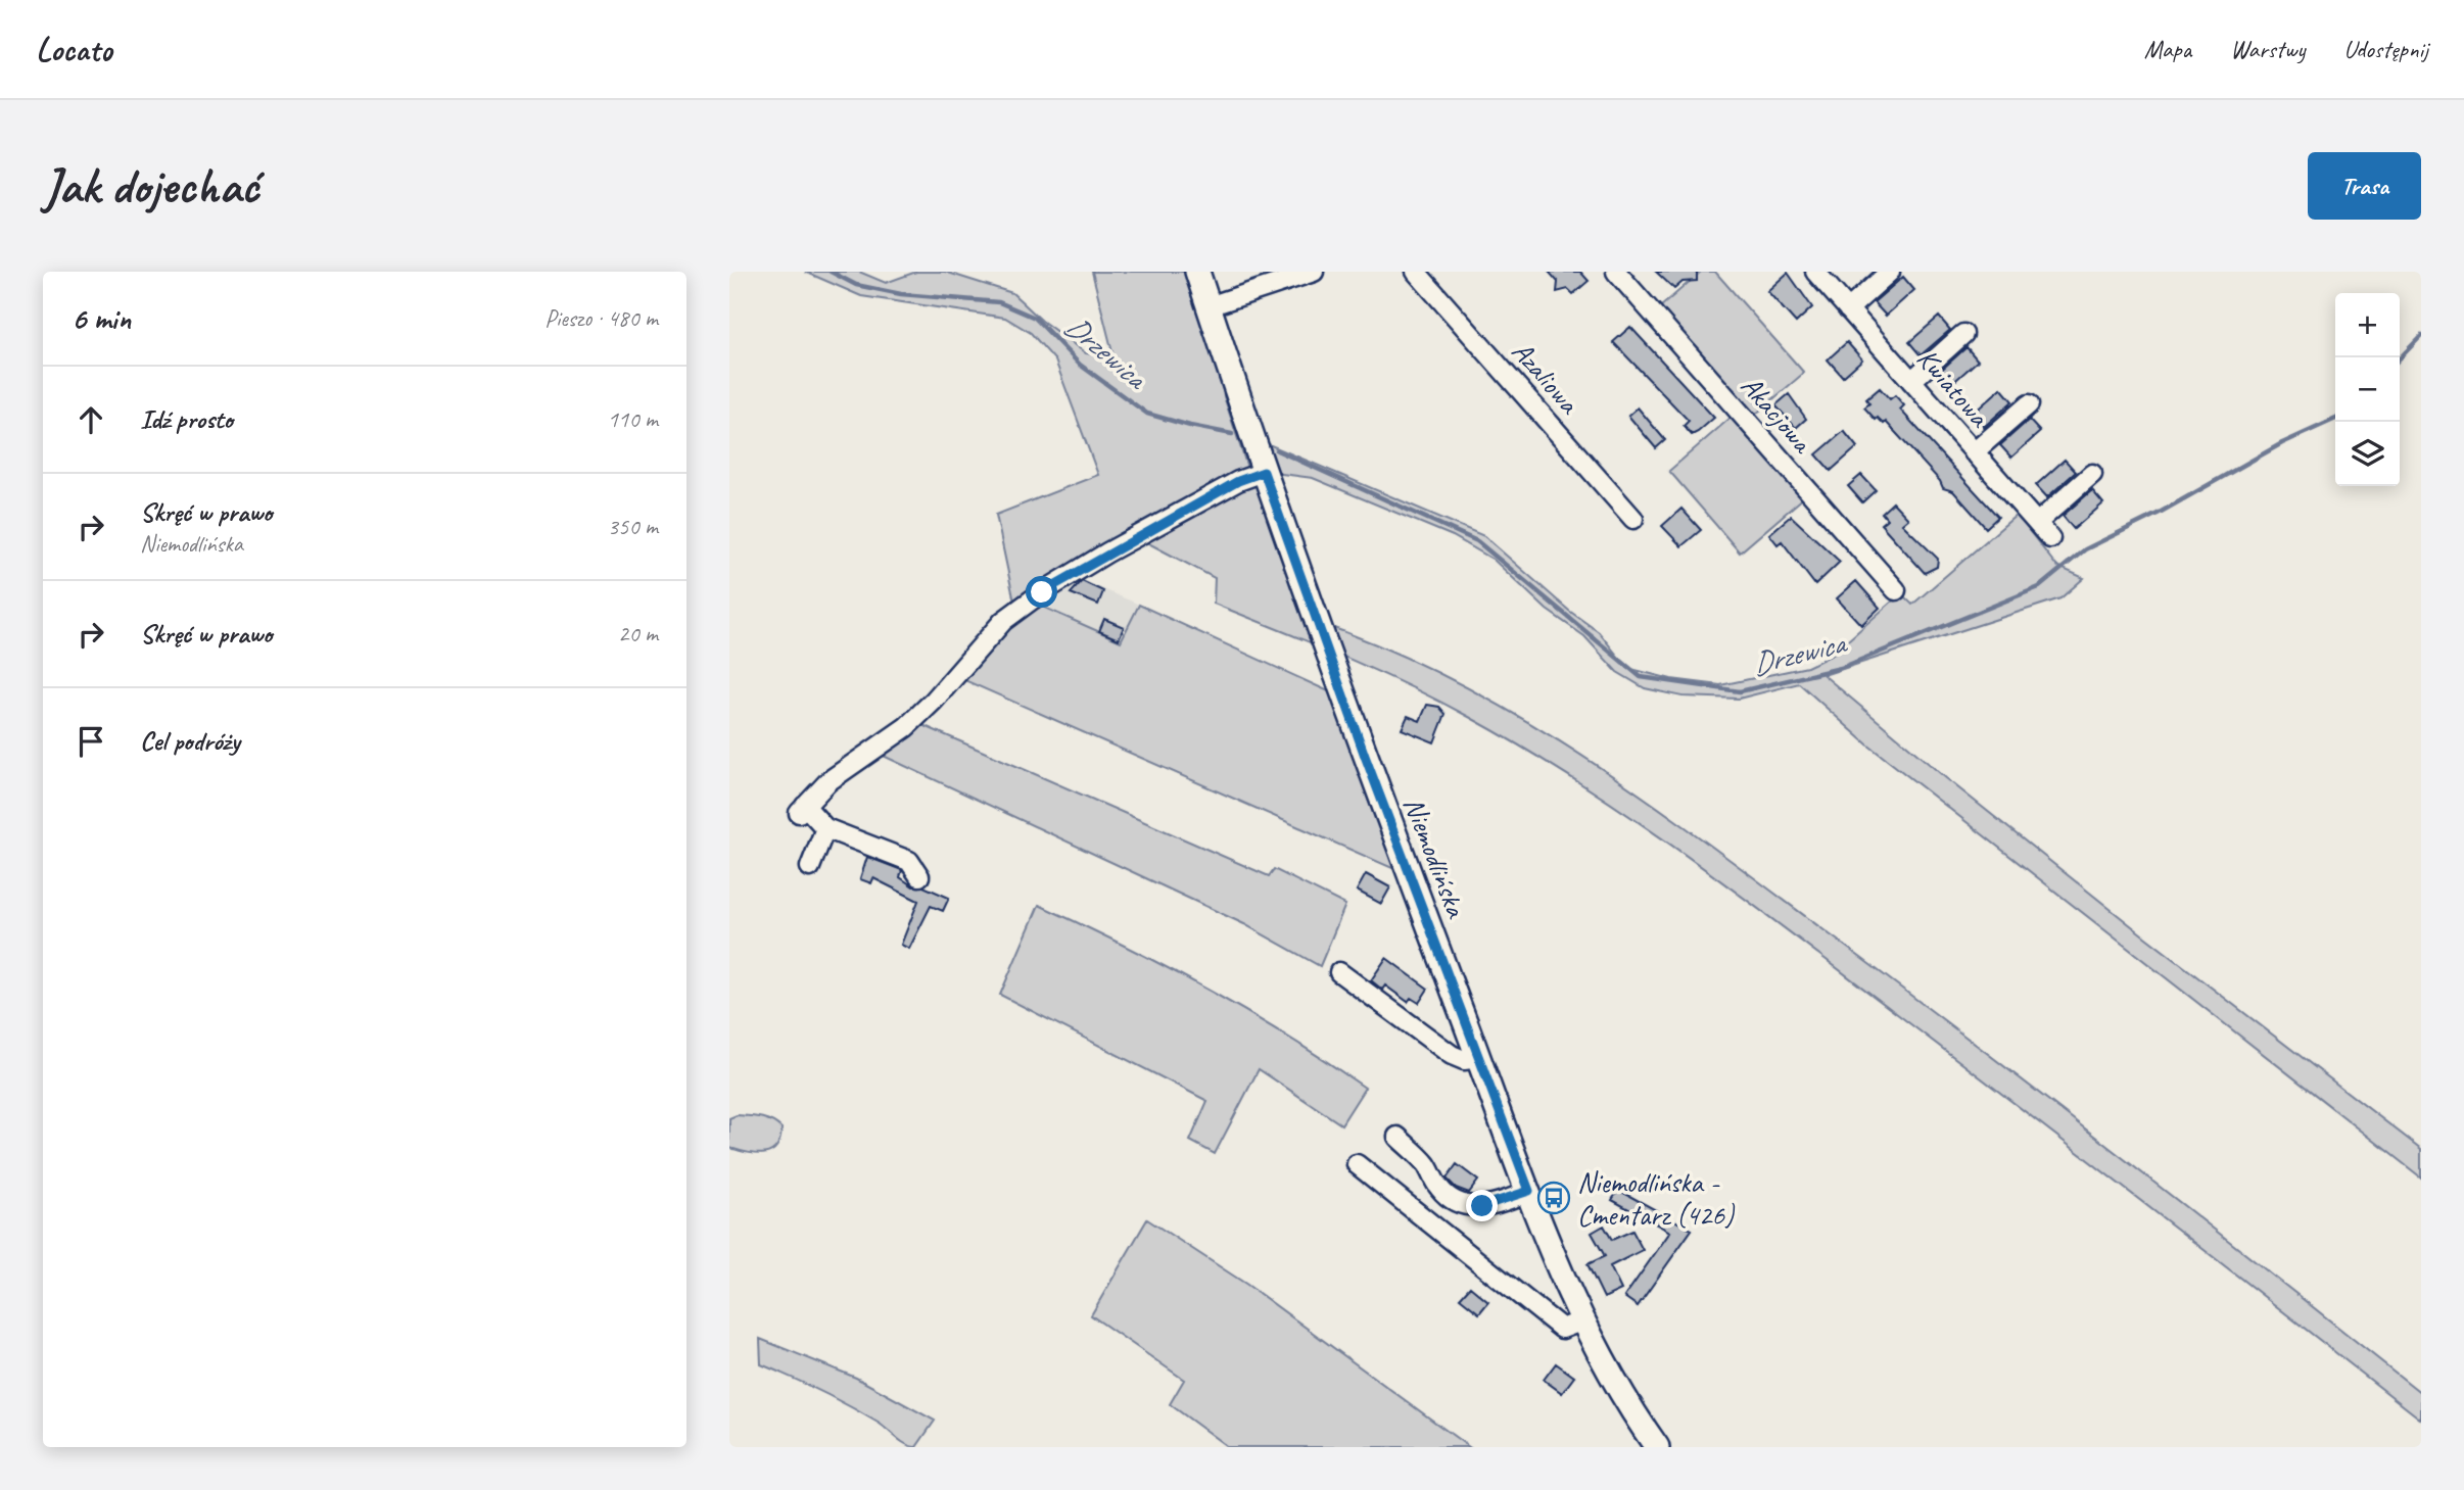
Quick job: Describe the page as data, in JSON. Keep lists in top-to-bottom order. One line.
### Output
{"streets":{"main road":["Niemodlińska"],"street":["Azaliowa","Kwiatowa","Akacjowa"]},"water":["Drzewica"],"places":{"bus stop":["Niemodlińska - Cmentarz (426)"]},"page":{"header":"Locato","nav":["Mapa","Warstwy","Udostępnij"],"buttons":"Trasa","title":"Jak dojechać","heading":["6 min","Pieszo · 480 m"],"map_buttons":["+","−"],"list":[["Idź prosto","110 m"],["Skręć w prawo","Niemodlińska","350 m"],["Skręć w prawo","20 m"],"Cel podróży"]}}
